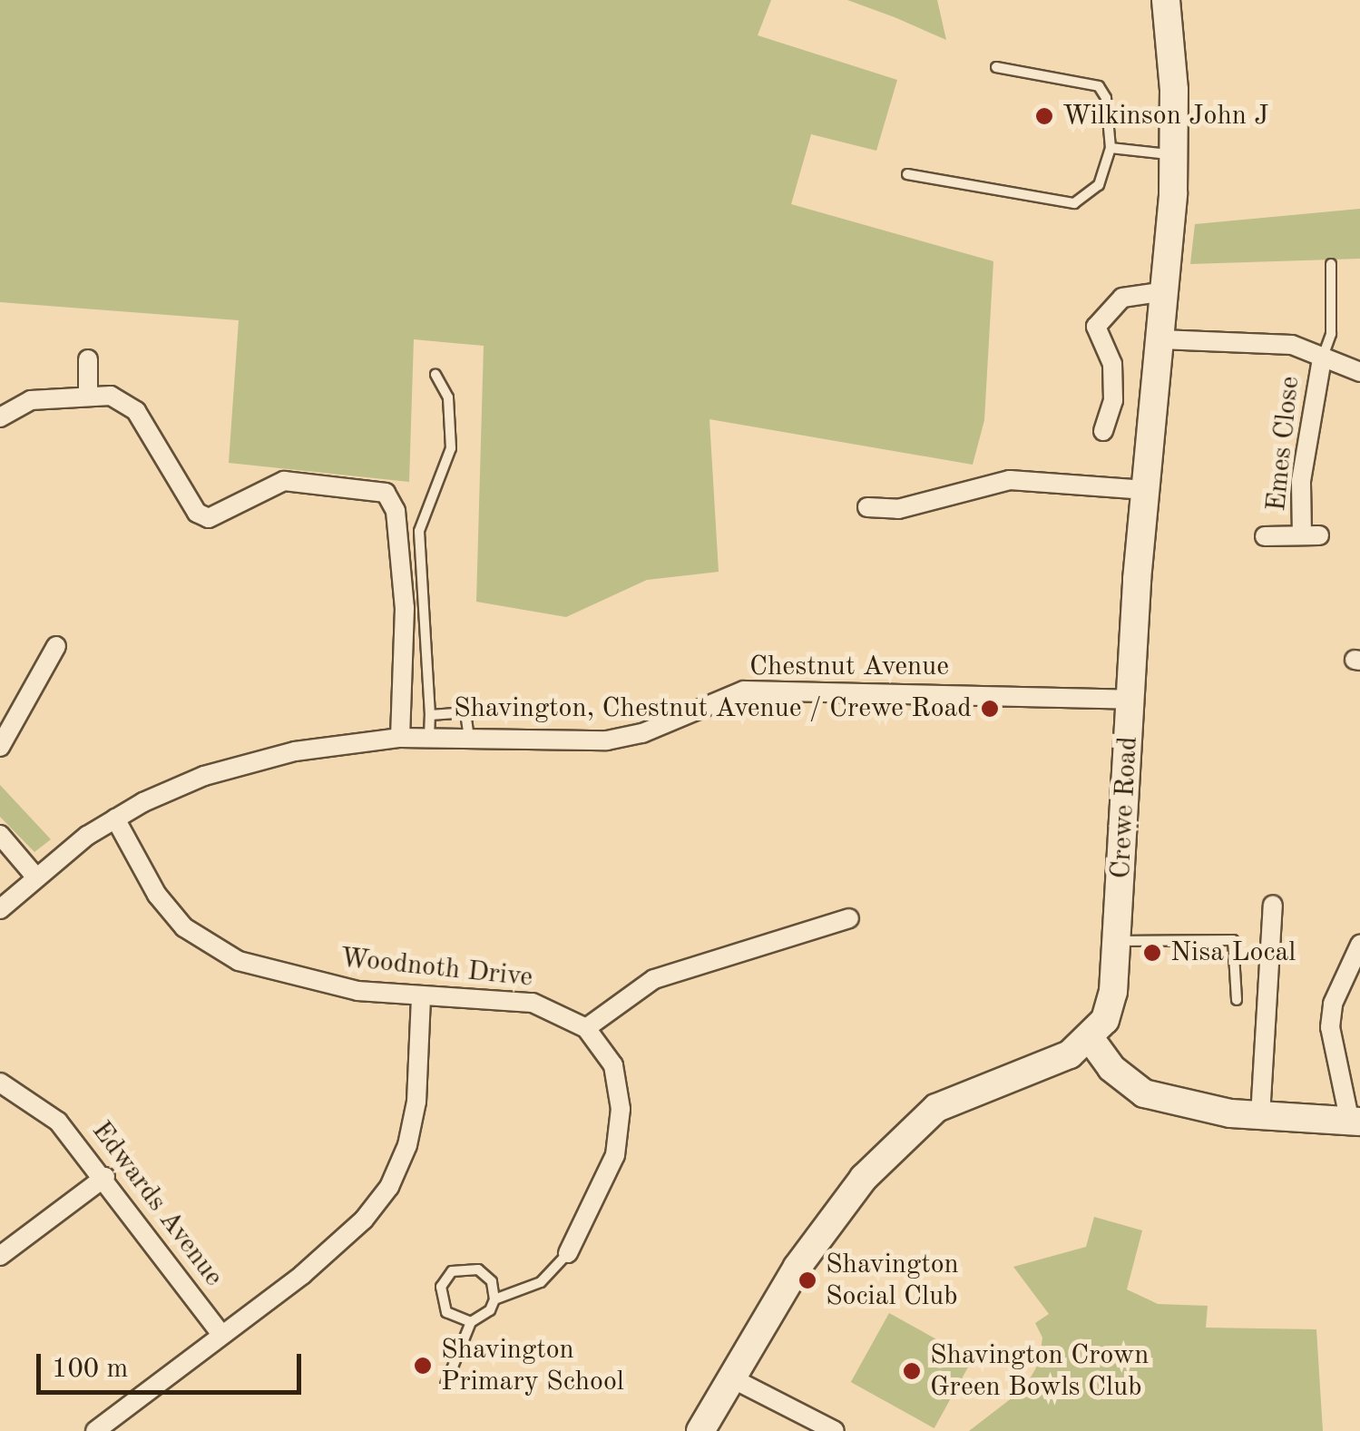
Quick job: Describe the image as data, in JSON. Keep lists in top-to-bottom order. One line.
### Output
{"streets":{"main road":["Crewe Road"],"street":["Emes Close","Chestnut Avenue","Woodnoth Drive","Edwards Avenue"]},"crossings":[["Chestnut Avenue","Crewe Road"],["Chestnut Avenue","Woodnoth Drive"]],"places":["Wilkinson John J","Shavington, Chestnut Avenue / Crewe Road","Nisa Local","Shavington Social Club","Shavington Primary School","Shavington Crown Green Bowls Club"],"scale_bar":"100 m"}
